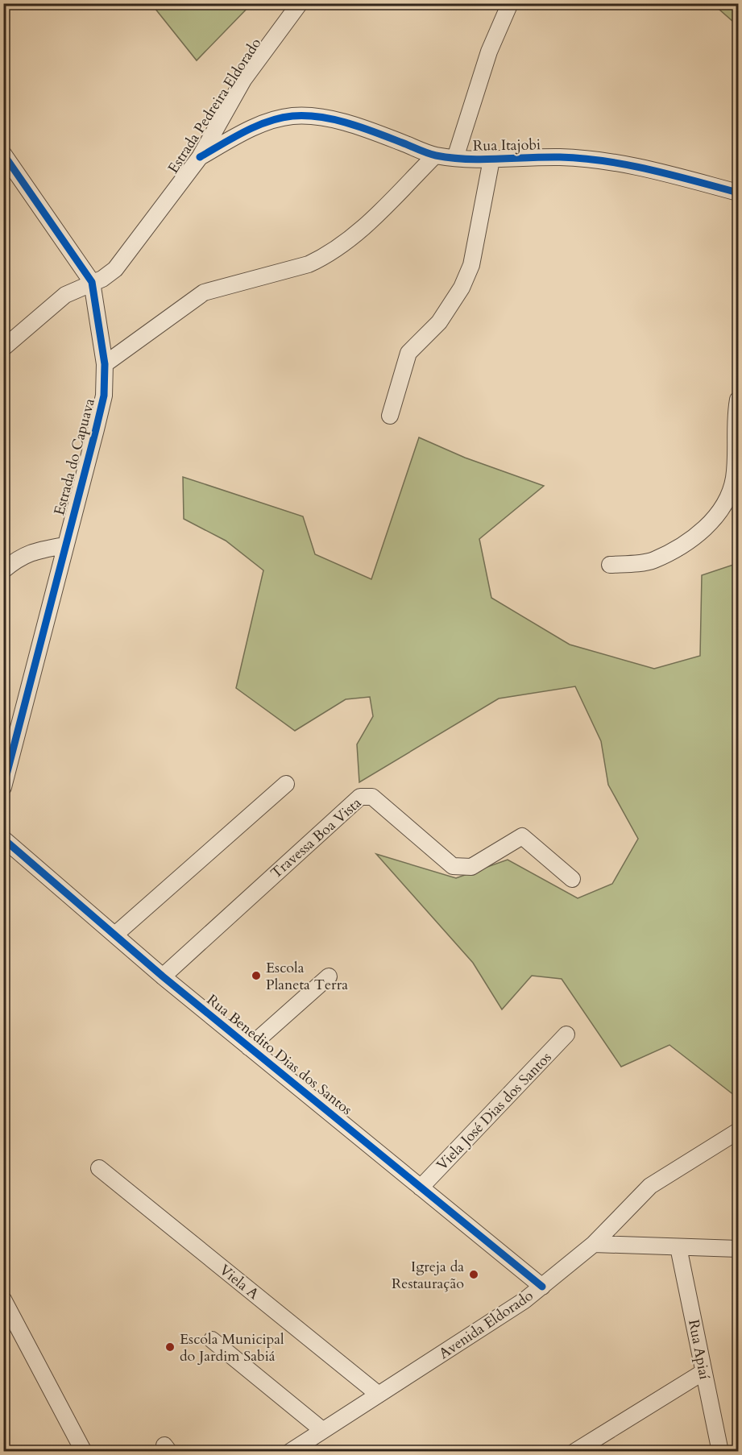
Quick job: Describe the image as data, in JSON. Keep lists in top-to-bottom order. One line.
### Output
{"streets":{"street":["Estrada Pedreira Eldorado","Rua Itajobi","Estrada do Capuava","Travessa Boa Vista","Rua Benedito Dias dos Santos","Viela José Dias dos Santos","Viela A","Avenida Eldorado","Rua Apiaí"]},"crossings":[["Estrada Pedreira Eldorado","Rua Itajobi"],["Estrada Pedreira Eldorado","Estrada do Capuava"],["Travessa Boa Vista","Rua Benedito Dias dos Santos"],["Rua Benedito Dias dos Santos","Viela José Dias dos Santos"],["Rua Benedito Dias dos Santos","Avenida Eldorado"],["Viela A","Avenida Eldorado"]],"places":["Escola Planeta Terra","Igreja da Restauração","Escola Municipal do Jardim Sabiá"]}
